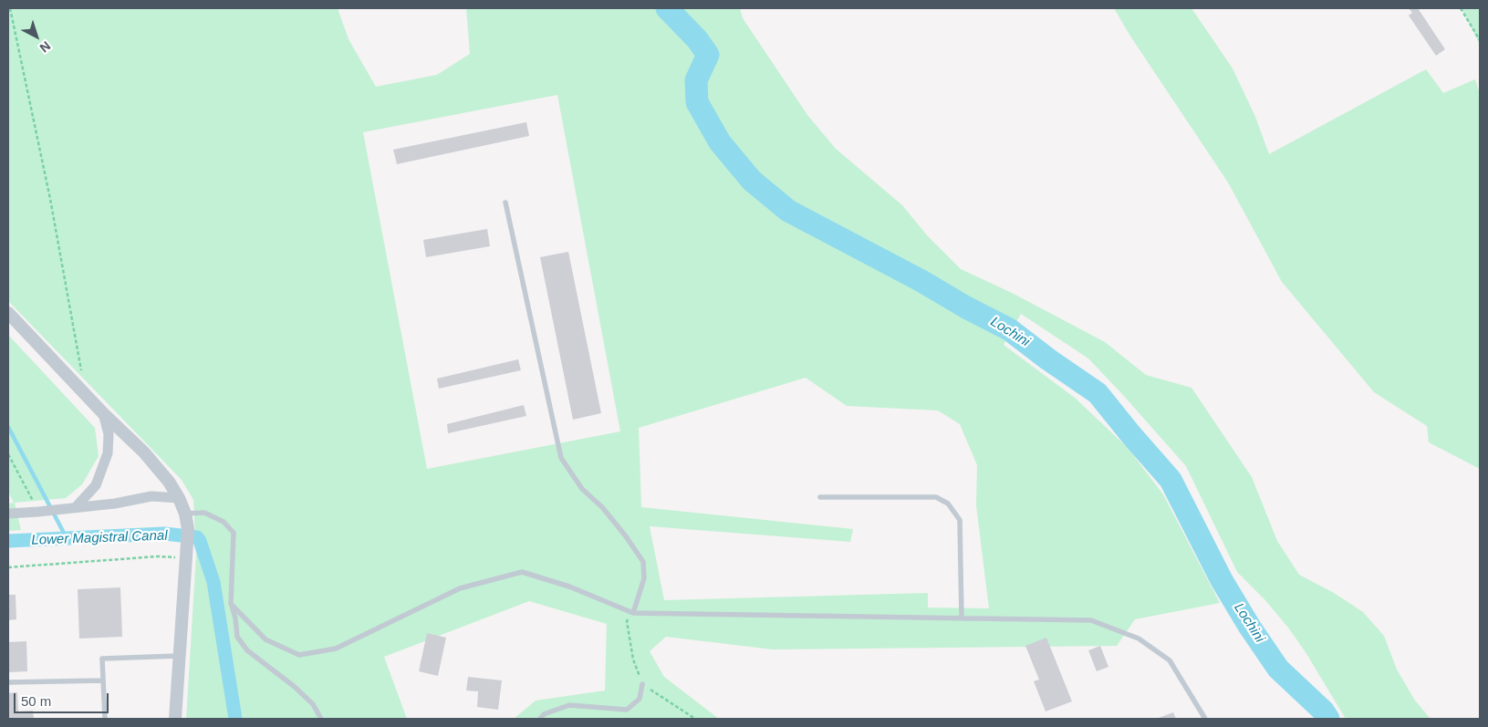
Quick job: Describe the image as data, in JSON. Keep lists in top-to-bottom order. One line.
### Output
{"water":["Lochini","Lower Magistral Canal"],"scale_bar":"50 m","north":"bottom right"}
